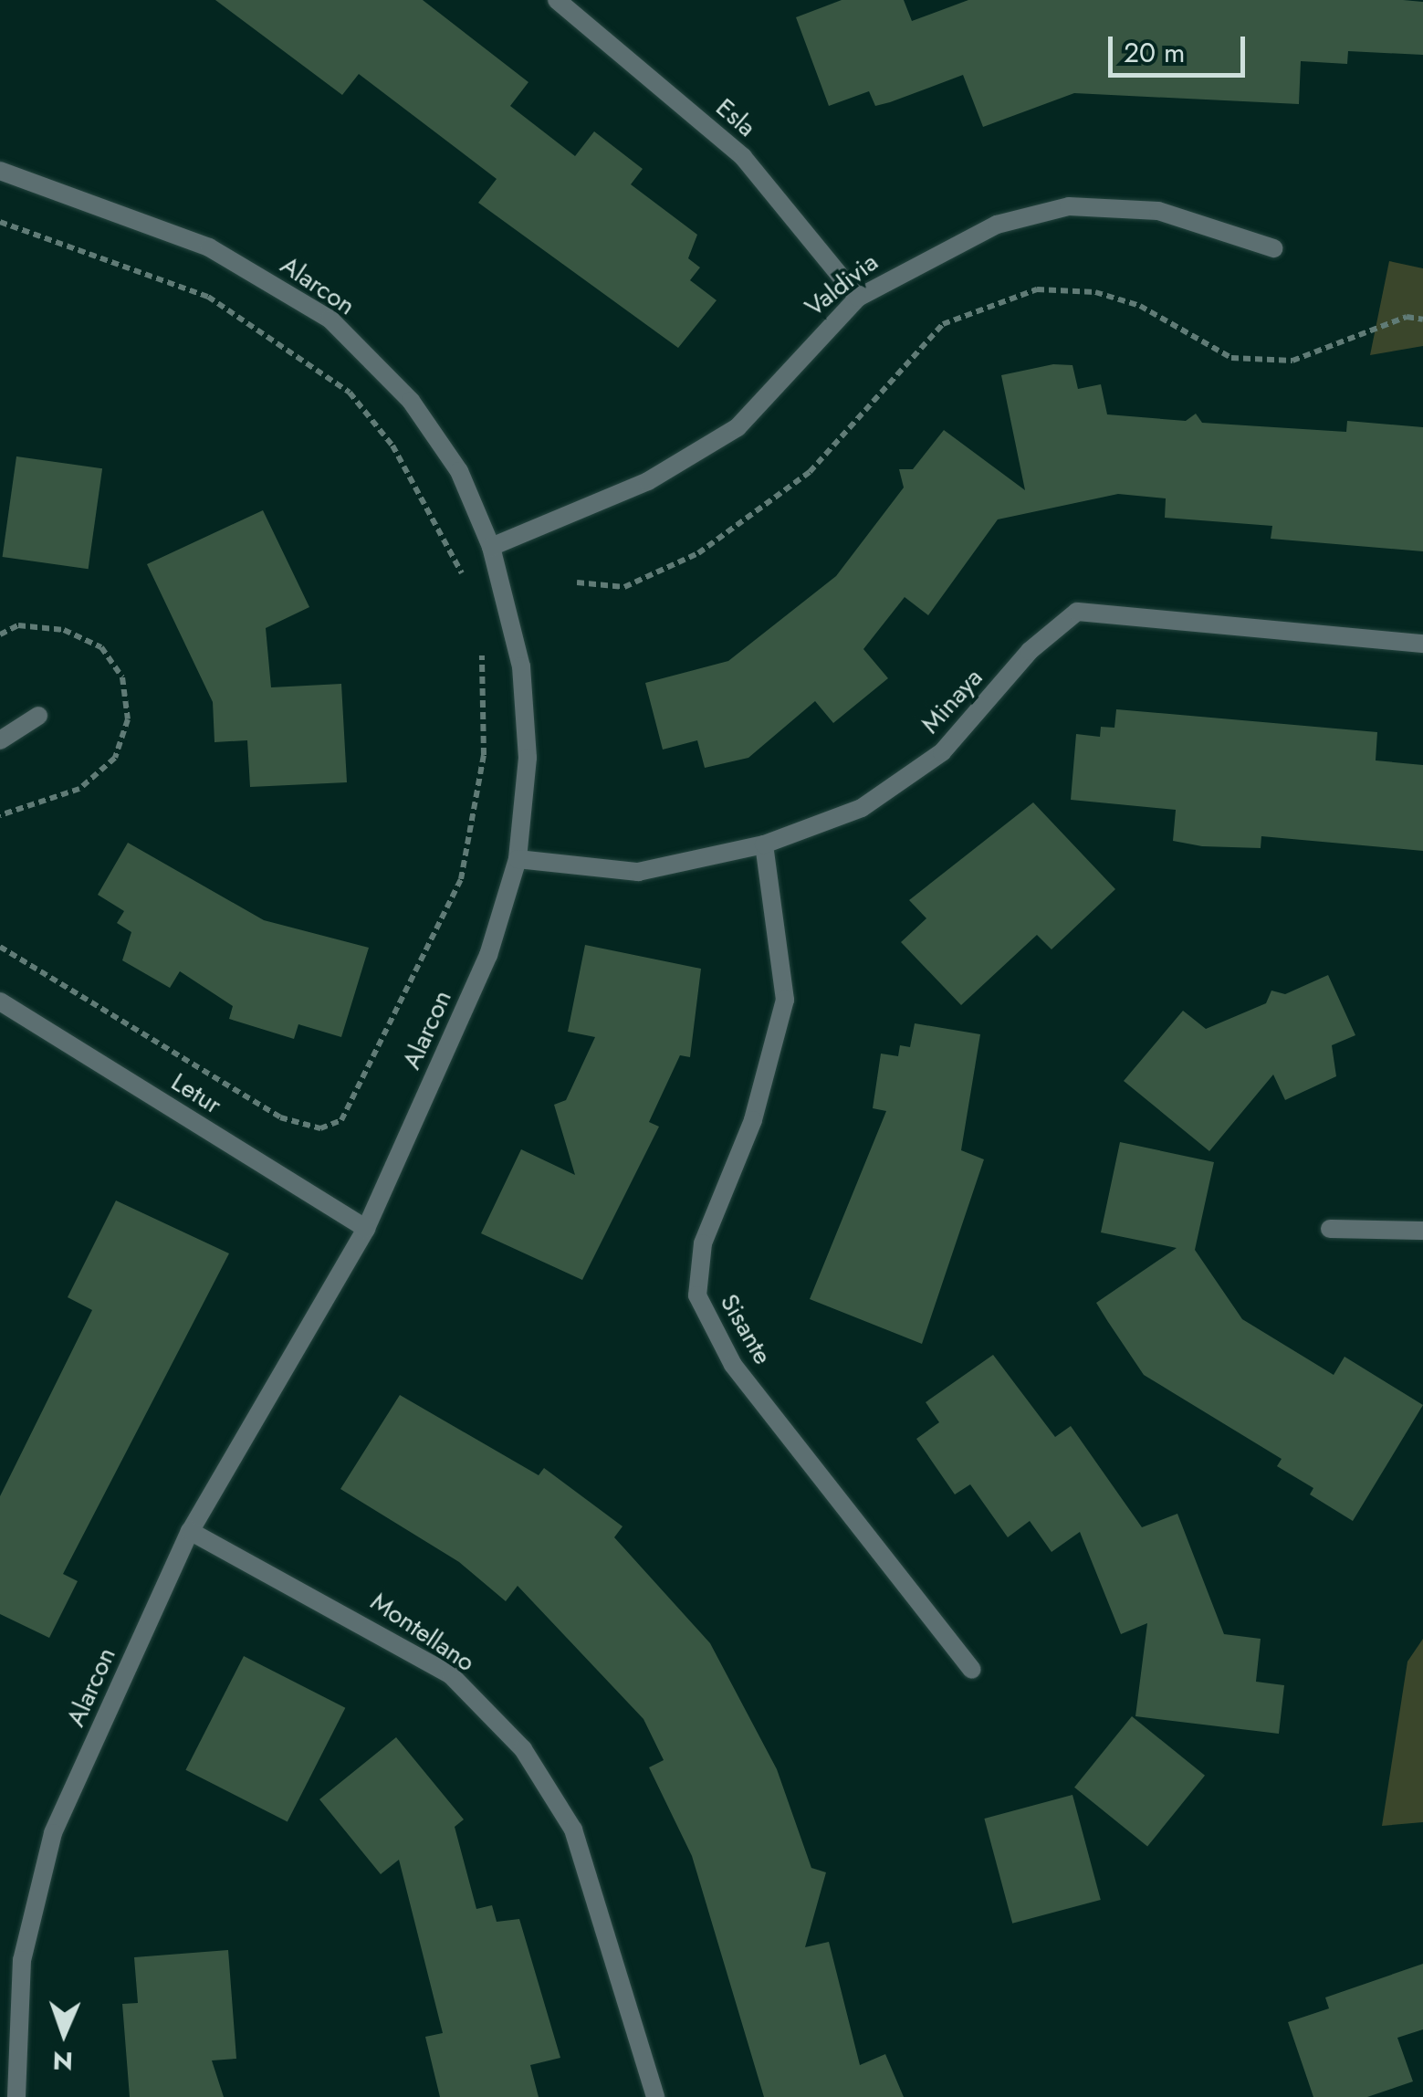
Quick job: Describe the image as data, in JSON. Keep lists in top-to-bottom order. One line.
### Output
{"streets":{"street":["Esla","Valdivia","Alarcon","Minaya","Letur","Sisante","Montellano"]},"crossings":[["Esla","Valdivia"],["Valdivia","Alarcon"],["Alarcon","Minaya"],["Alarcon","Letur"],["Alarcon","Montellano"],["Minaya","Sisante"]],"scale_bar":"20 m","north":"bottom"}
